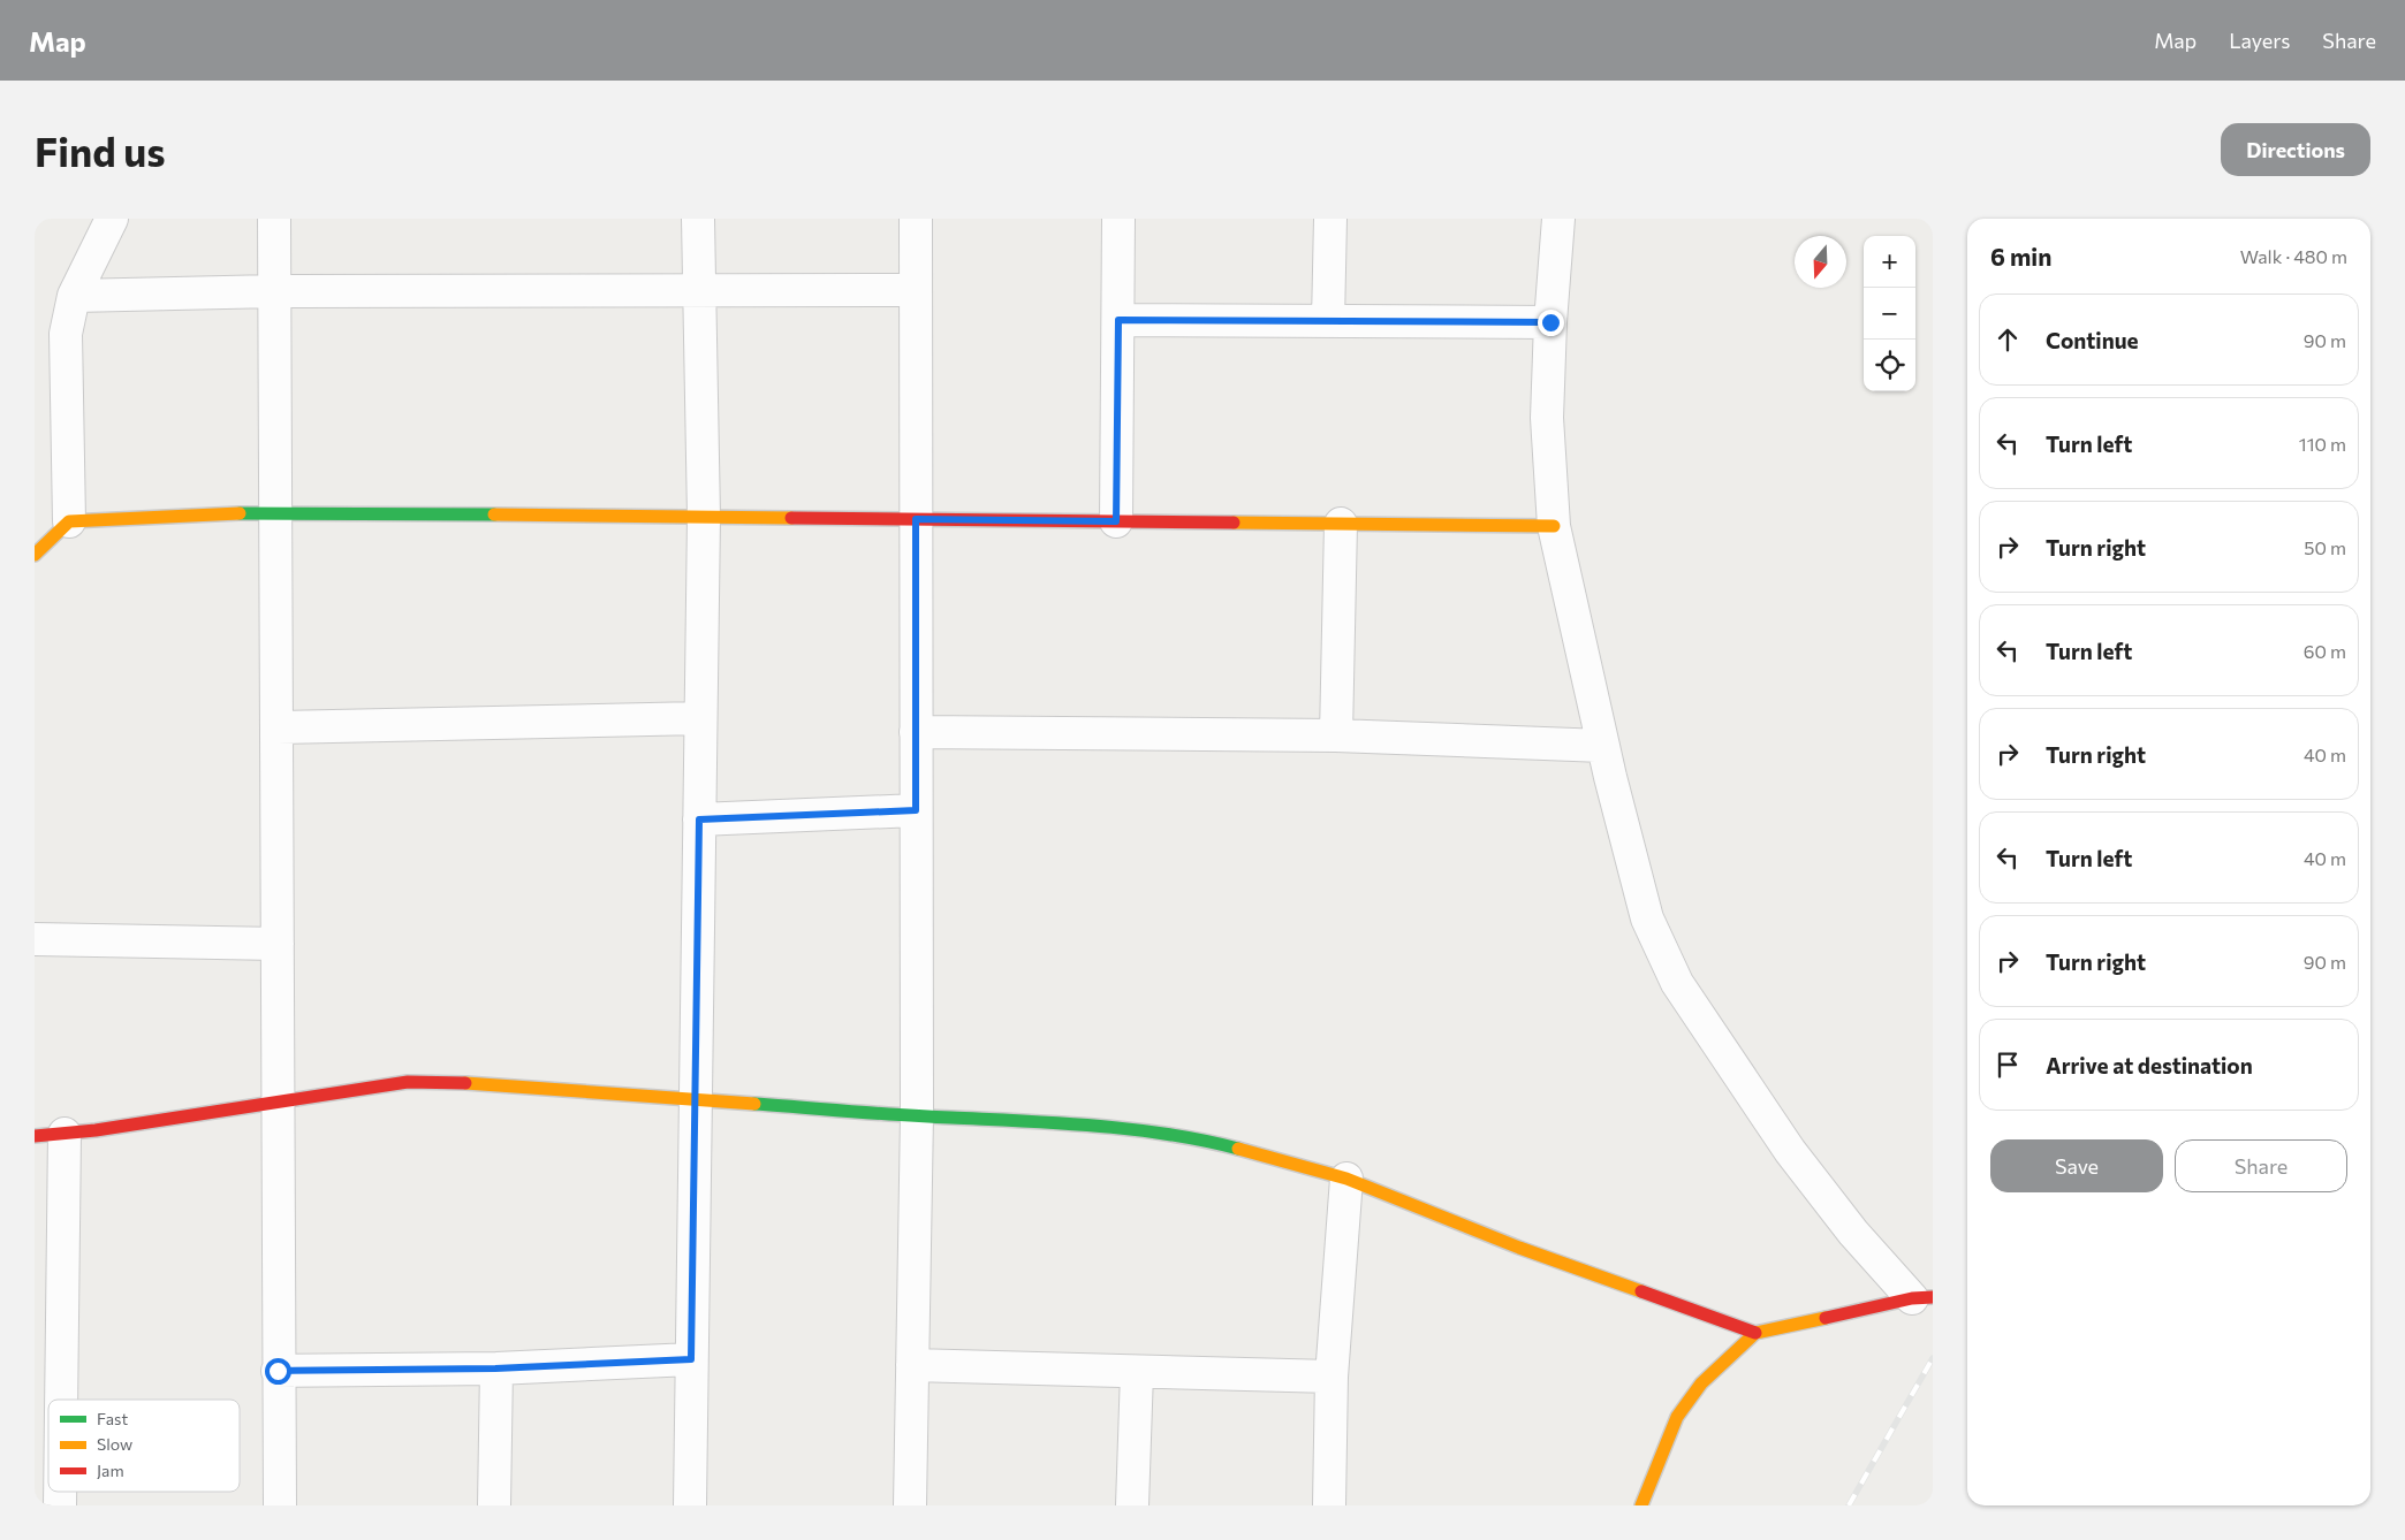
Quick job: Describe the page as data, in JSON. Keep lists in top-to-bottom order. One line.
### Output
{"legend":["Fast","Slow","Jam"],"north":"bottom","page":{"header":"Map","nav":["Map","Layers","Share"],"buttons":["Directions",["Save","Share"]],"title":"Find us","heading":["6 min","Walk · 480 m"],"map_buttons":["+","−"],"list":[["Continue","90 m"],["Turn left","110 m"],["Turn right","50 m"],["Turn left","60 m"],["Turn right","40 m"],["Turn left","40 m"],["Turn right","90 m"],"Arrive at destination"]}}
